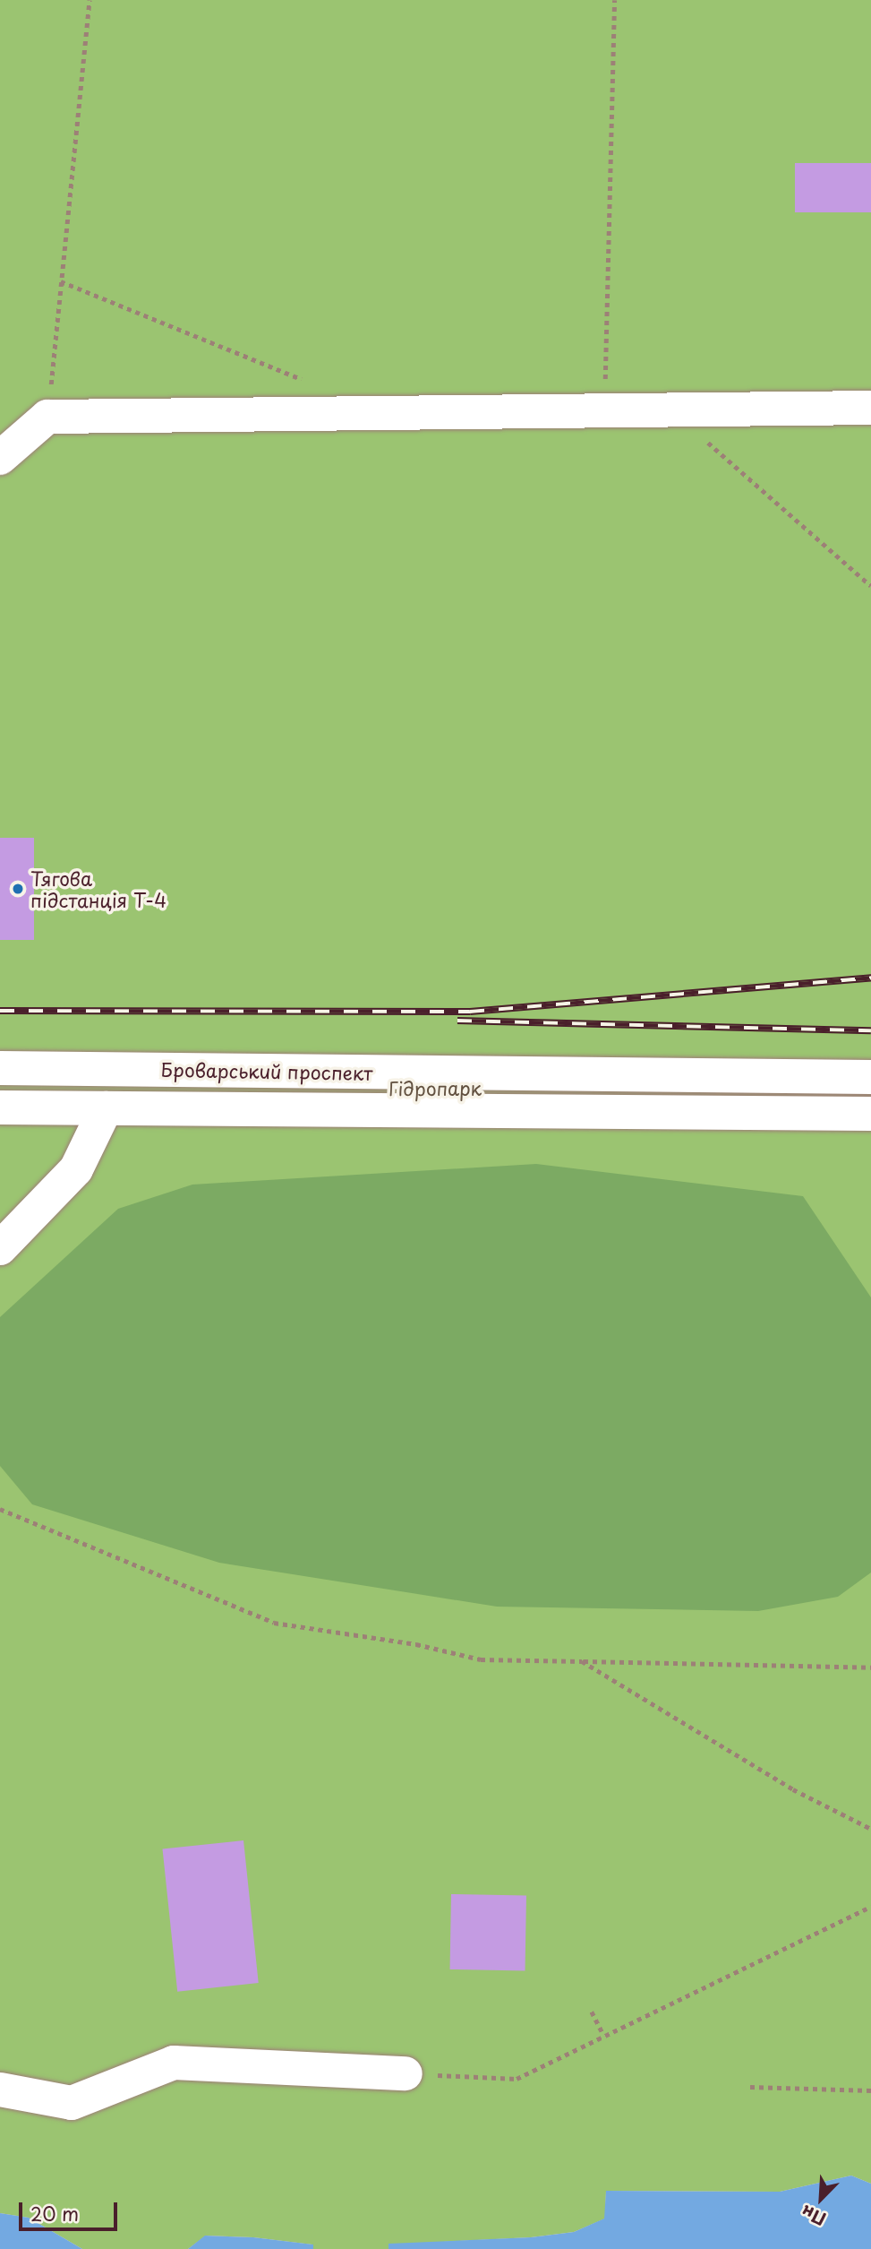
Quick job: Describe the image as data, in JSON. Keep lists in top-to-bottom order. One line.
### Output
{"streets":{"main road":["Броварський проспект"]},"parks":["Гідропарк"],"places":["Тягова підстанція Т-4"],"scale_bar":"20 m","north":"bottom left"}
